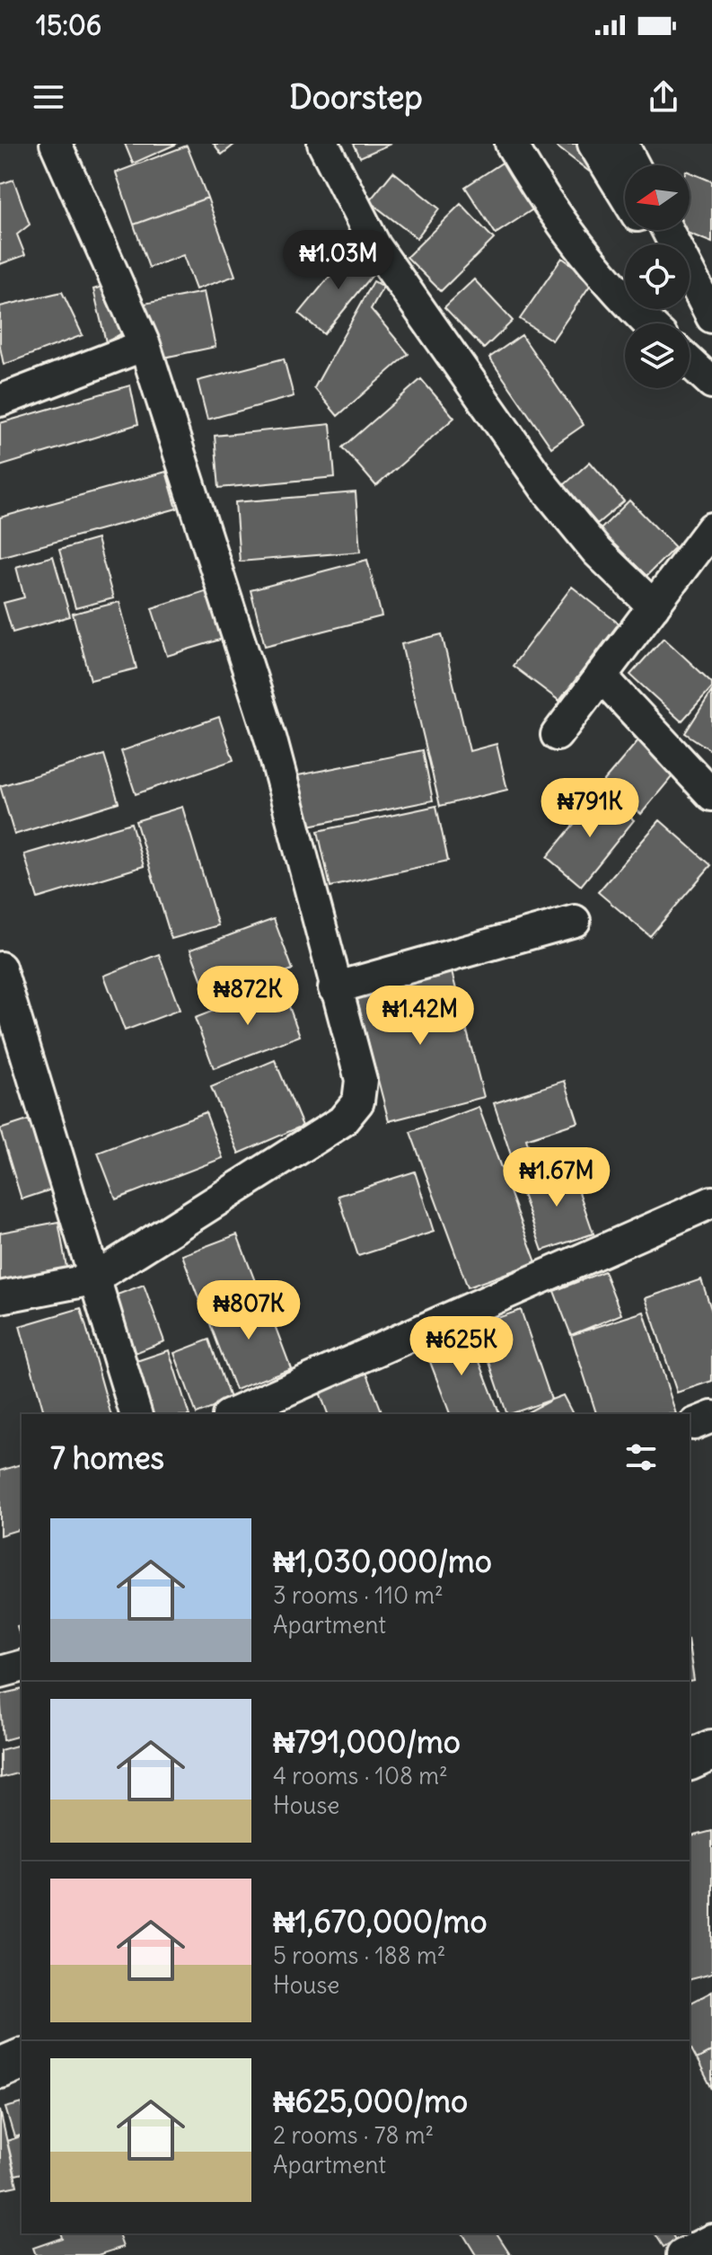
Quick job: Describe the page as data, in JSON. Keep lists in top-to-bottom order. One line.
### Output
{"north":"left","page":{"status":"15:06","header":"Doorstep","price":["₦1.03M","₦791K","₦872K","₦1.42M","₦1.67M","₦807K","₦625K"],"heading":"7 homes","list":[{"name":"₦1,030,000/mo","note":"3 rooms · 110 m² · Apartment"},{"name":"₦791,000/mo","note":"4 rooms · 108 m² · House"},{"name":"₦1,670,000/mo","note":"5 rooms · 188 m² · House"},{"name":"₦625,000/mo","note":"2 rooms · 78 m² · Apartment"}]}}
